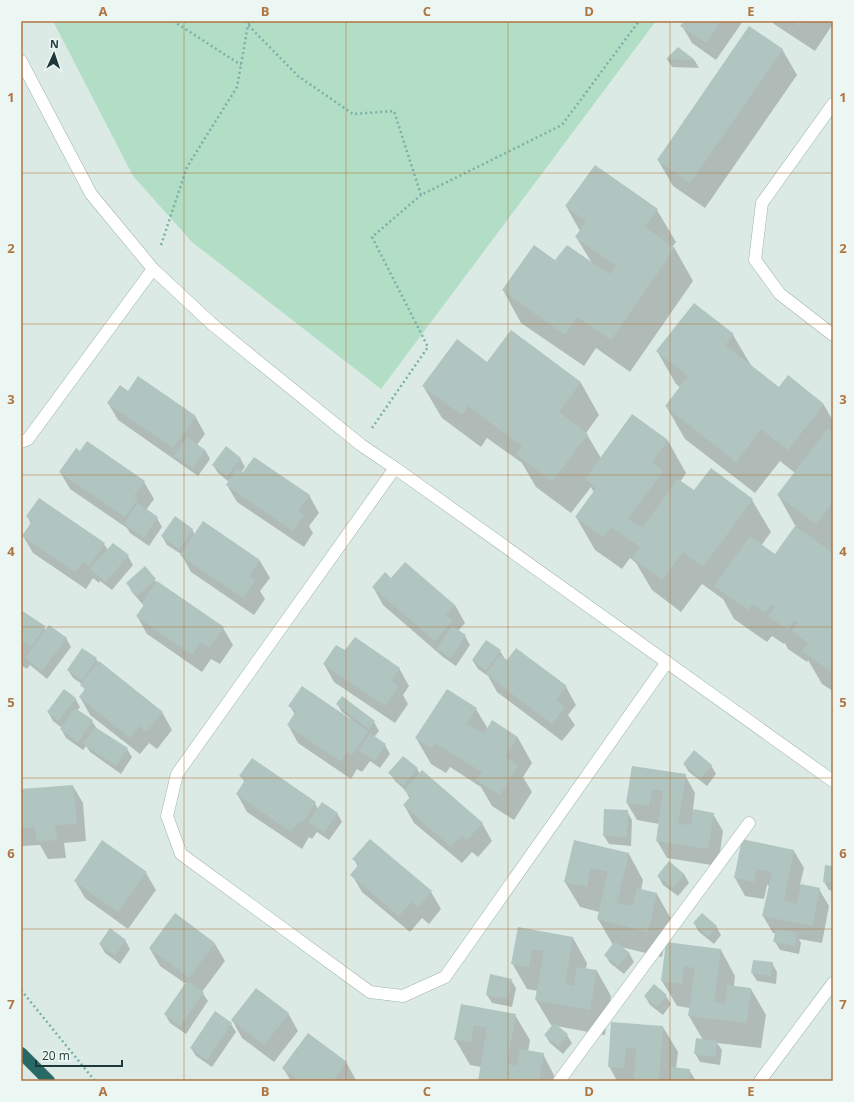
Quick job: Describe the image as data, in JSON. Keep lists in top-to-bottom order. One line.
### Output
{"scale_bar":"20 m","north":"top","grid":{"columns":["A","B","C","D","E"],"rows":["1","2","3","4","5","6","7"]}}
